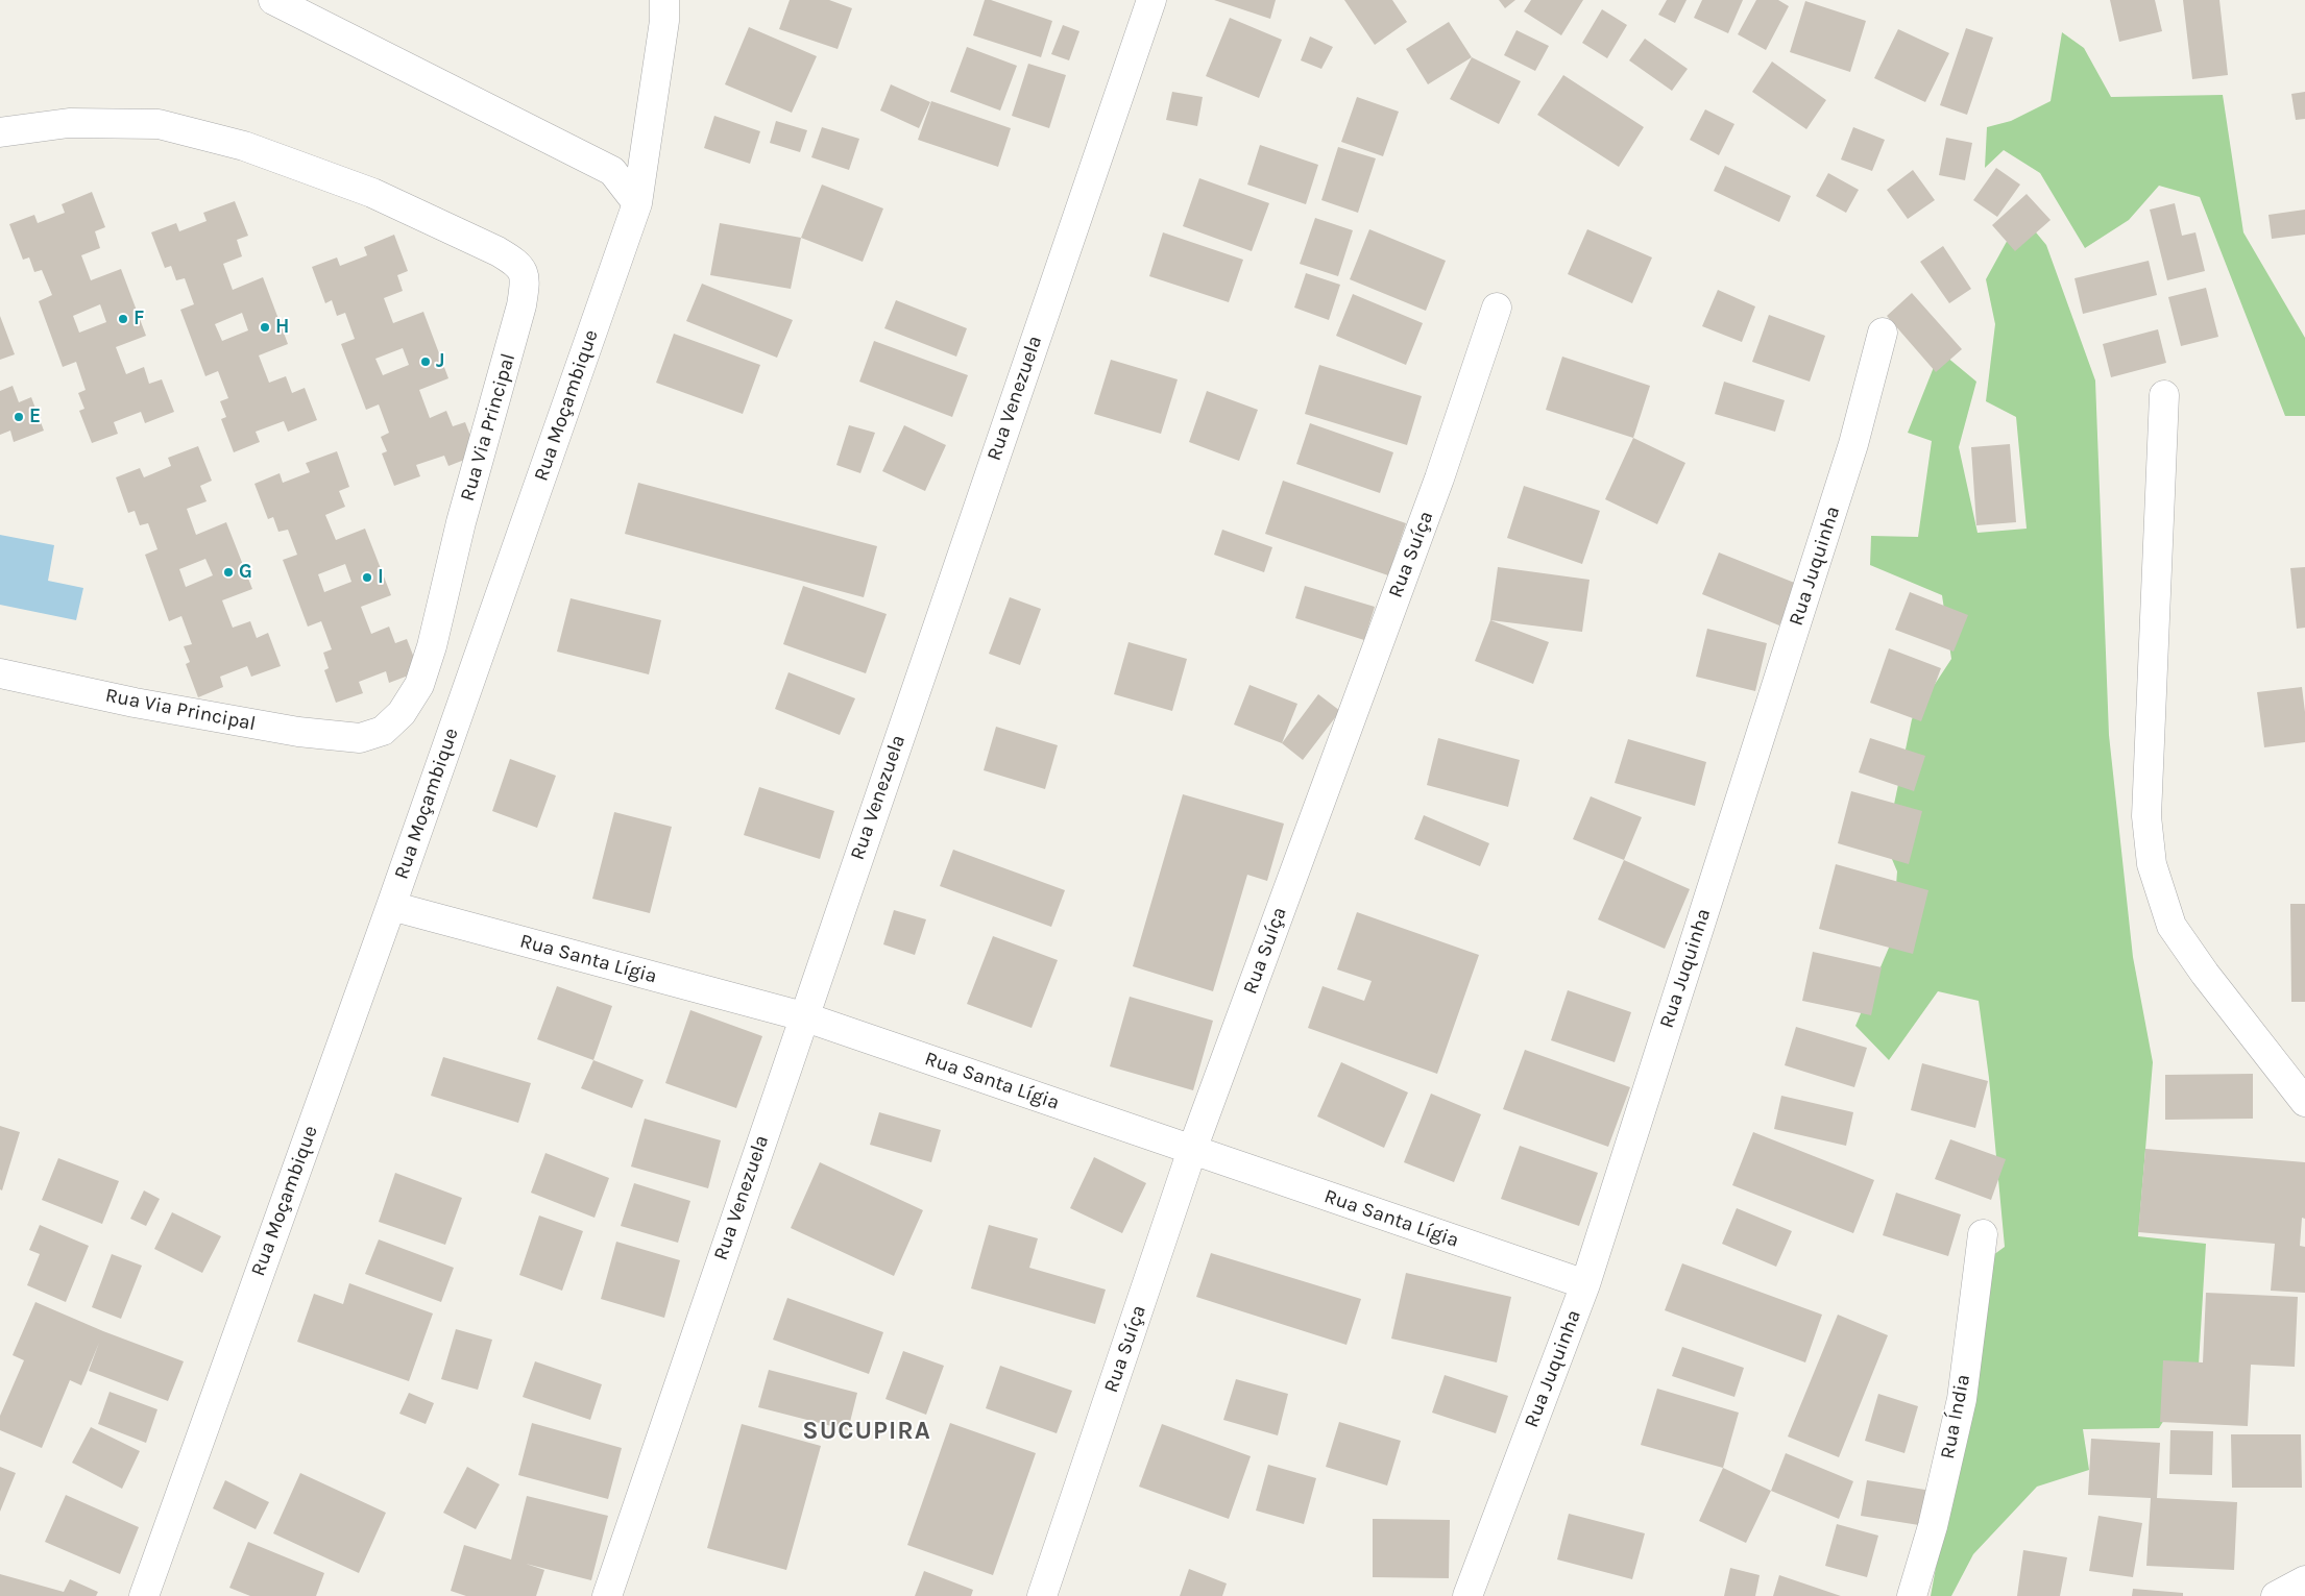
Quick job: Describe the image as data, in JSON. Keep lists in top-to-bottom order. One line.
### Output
{"streets":{"street":["Rua Venezuela","Rua Moçambique","Rua Via Principal","Rua Suíça","Rua Juquinha","Rua Santa Lígia","Rua Índia"]},"crossings":[["Rua Venezuela","Rua Santa Lígia"],["Rua Moçambique","Rua Santa Lígia"],["Rua Suíça","Rua Santa Lígia"],["Rua Juquinha","Rua Santa Lígia"]],"districts":["SUCUPIRA"],"places":["F","H","J","E","G","I"]}
